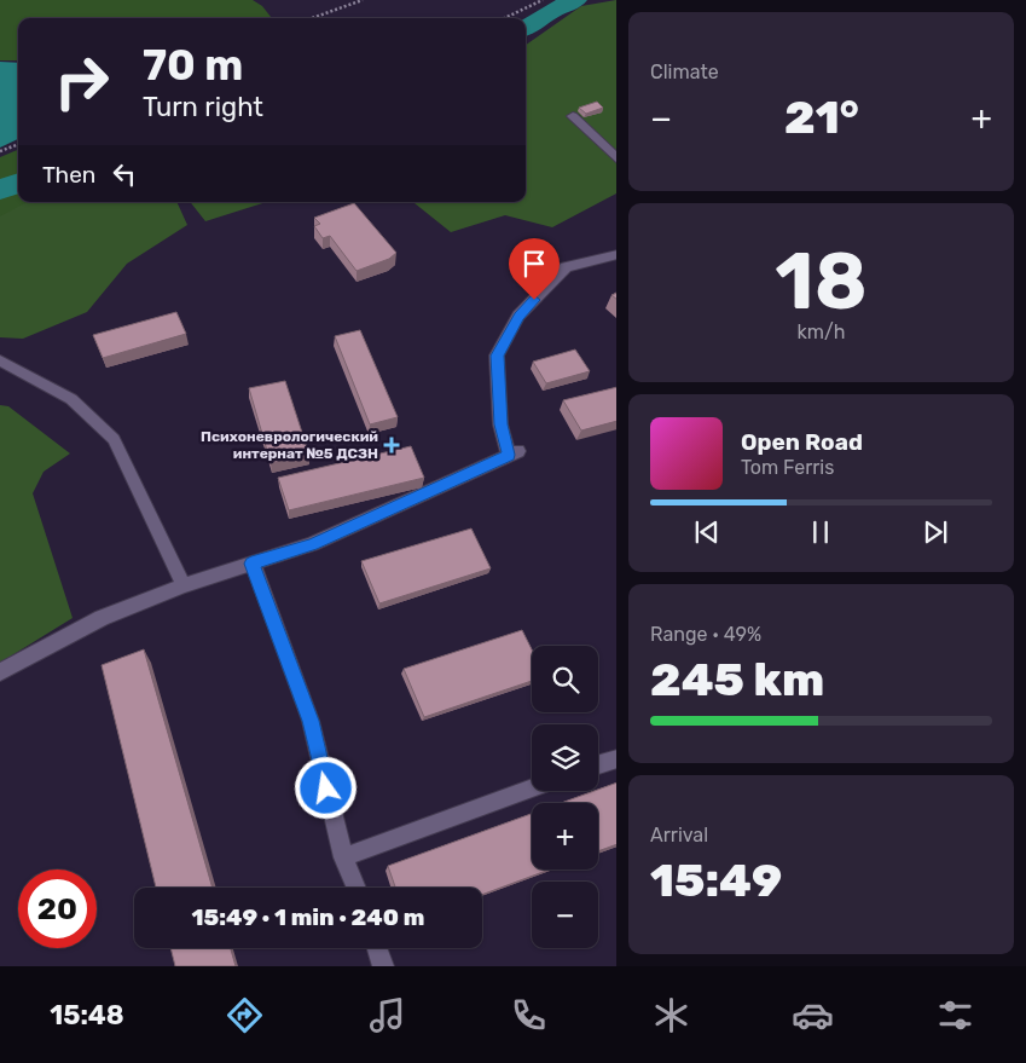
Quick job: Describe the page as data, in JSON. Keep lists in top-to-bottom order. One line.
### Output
{"places":{"health":["Психоневрологический интернат №5 ДСЗН"]},"page":{"tile":["Climate",["18","km/h"],["Range · 49%","245 km"],["Arrival","15:49"]],"turn":["70 m","Turn right"],"heat":["−","21°","+"],"then":"Then","song":["Open Road","Tom Ferris"],"map_buttons":["+","−"],"limit":"20","trip":"15:49 · 1 min · 240 m","tabs":"15:48"}}
